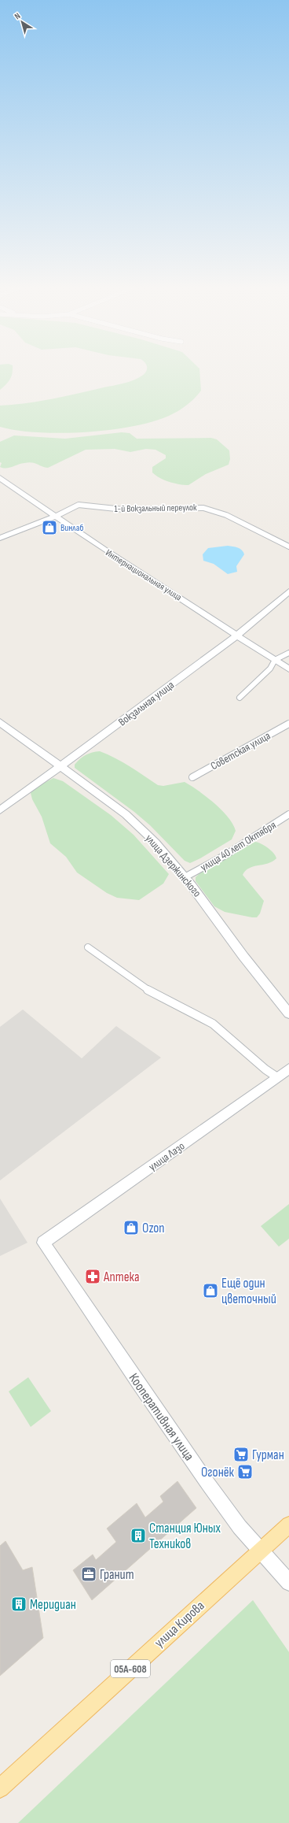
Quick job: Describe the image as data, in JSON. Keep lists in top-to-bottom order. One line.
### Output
{"streets":{"main road":["Интернациональная улица","Вокзальная улица","улица Дзержинского","улица Лазо","Кооперативная улица","улица Кирова","05А-608"],"street":["1-й Вокзальный переулок","Советская улица","улица 40 лет Октября"]},"crossings":[["1-й Вокзальный переулок","Интернациональная улица"],["Интернациональная улица","Вокзальная улица"],["Вокзальная улица","улица Дзержинского"],["улица 40 лет Октября","улица Дзержинского"],["улица Лазо","Кооперативная улица"],["Кооперативная улица","улица Кирова"]],"places":{"shop":["Винлаб","Ozon","Ещё один цветочный"],"pharmacy":["Аптека"],"supermarket":["Гурман","Огонёк"],"building":["Станция Юных Техников","Меридиан"],"office":["Гранит"]},"north":"top left"}
